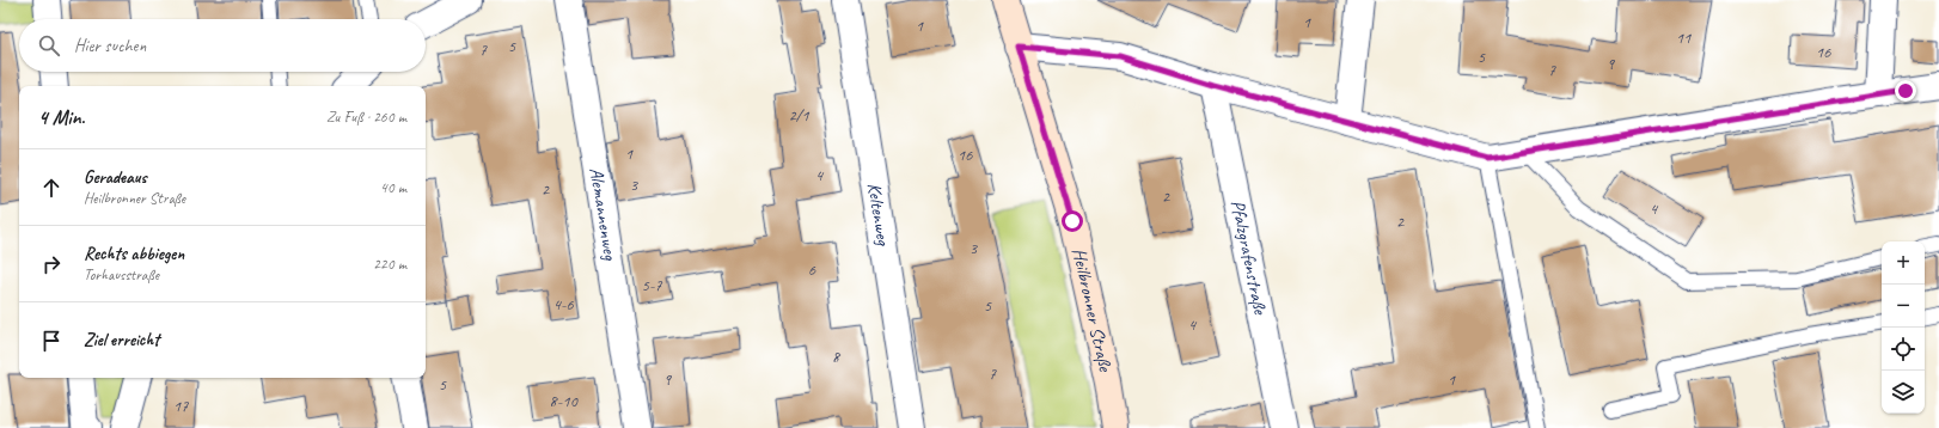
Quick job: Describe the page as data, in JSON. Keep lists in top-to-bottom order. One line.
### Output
{"streets":{"street":["Alemannenweg","Keltenweg","Pfalzgrafenstraße","Heilbronner Straße"]},"house_numbers":["1","1","11","5","7","16","5","9","7","2/1","1","16","4","3","2","2","4","2","3","6","5-7","4-6","5","4","8","7","9","1","5","8-10","17"],"page":{"search":"Hier suchen","heading":["4 Min.","Zu Fuß · 260 m"],"list":[["Geradeaus","Heilbronner Straße","40 m"],["Rechts abbiegen","Torhausstraße","220 m"],"Ziel erreicht"],"map_buttons":["+","−"]}}
